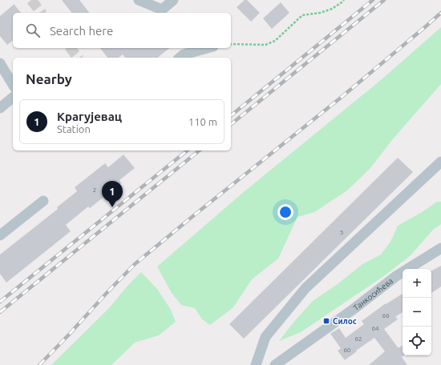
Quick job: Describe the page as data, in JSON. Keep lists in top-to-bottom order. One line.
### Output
{"streets":{"street":["Танкосићева"]},"places":{"transit":["Силос"]},"house_numbers":["2","5","66","64","62","60"],"page":{"search":"Search here","heading":"Nearby","list":[{"mark":"1","name":"Крагујевац","note":"Station","value":"110 m"}],"pins":"1","map_buttons":["+","−"]}}
